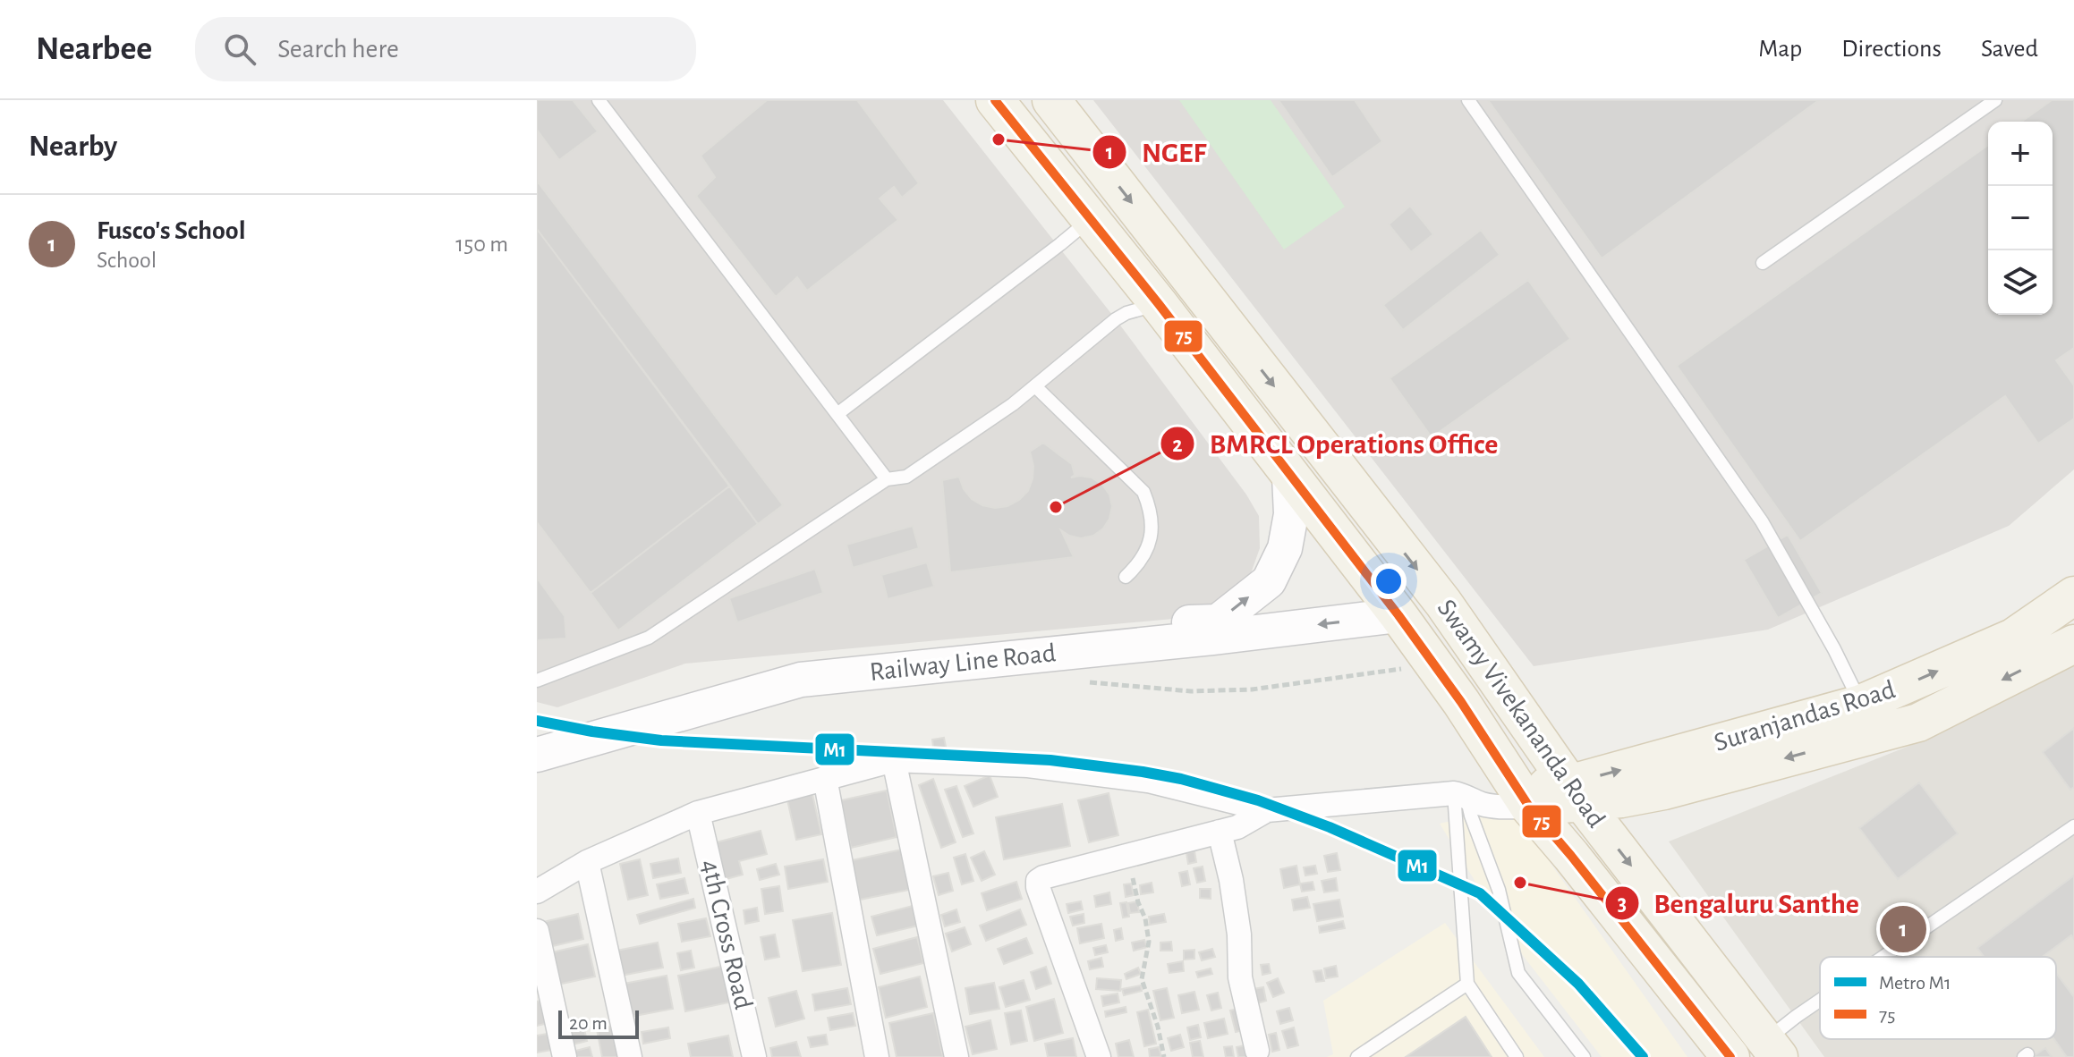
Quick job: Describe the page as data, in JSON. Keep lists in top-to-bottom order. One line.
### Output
{"streets":{"main road":["Railway Line Road","Swamy Vivekananda Road","Suranjandas Road"],"street":["4th Cross Road"]},"crossings":[["Railway Line Road","Swamy Vivekananda Road"],["Swamy Vivekananda Road","Suranjandas Road"]],"places":["NGEF","BMRCL Operations Office","Bengaluru Santhe"],"lines":["transit line 75","metro line M1"],"legend":["Metro M1","75"],"scale_bar":"20 m","page":{"header":"Nearbee","search":"Search here","nav":["Map","Directions","Saved"],"heading":"Nearby","map_buttons":["+","−"],"list":[{"mark":"1","name":"Fusco's School","note":"School","value":"150 m"}],"pins":"1","scale":"20 m"}}
